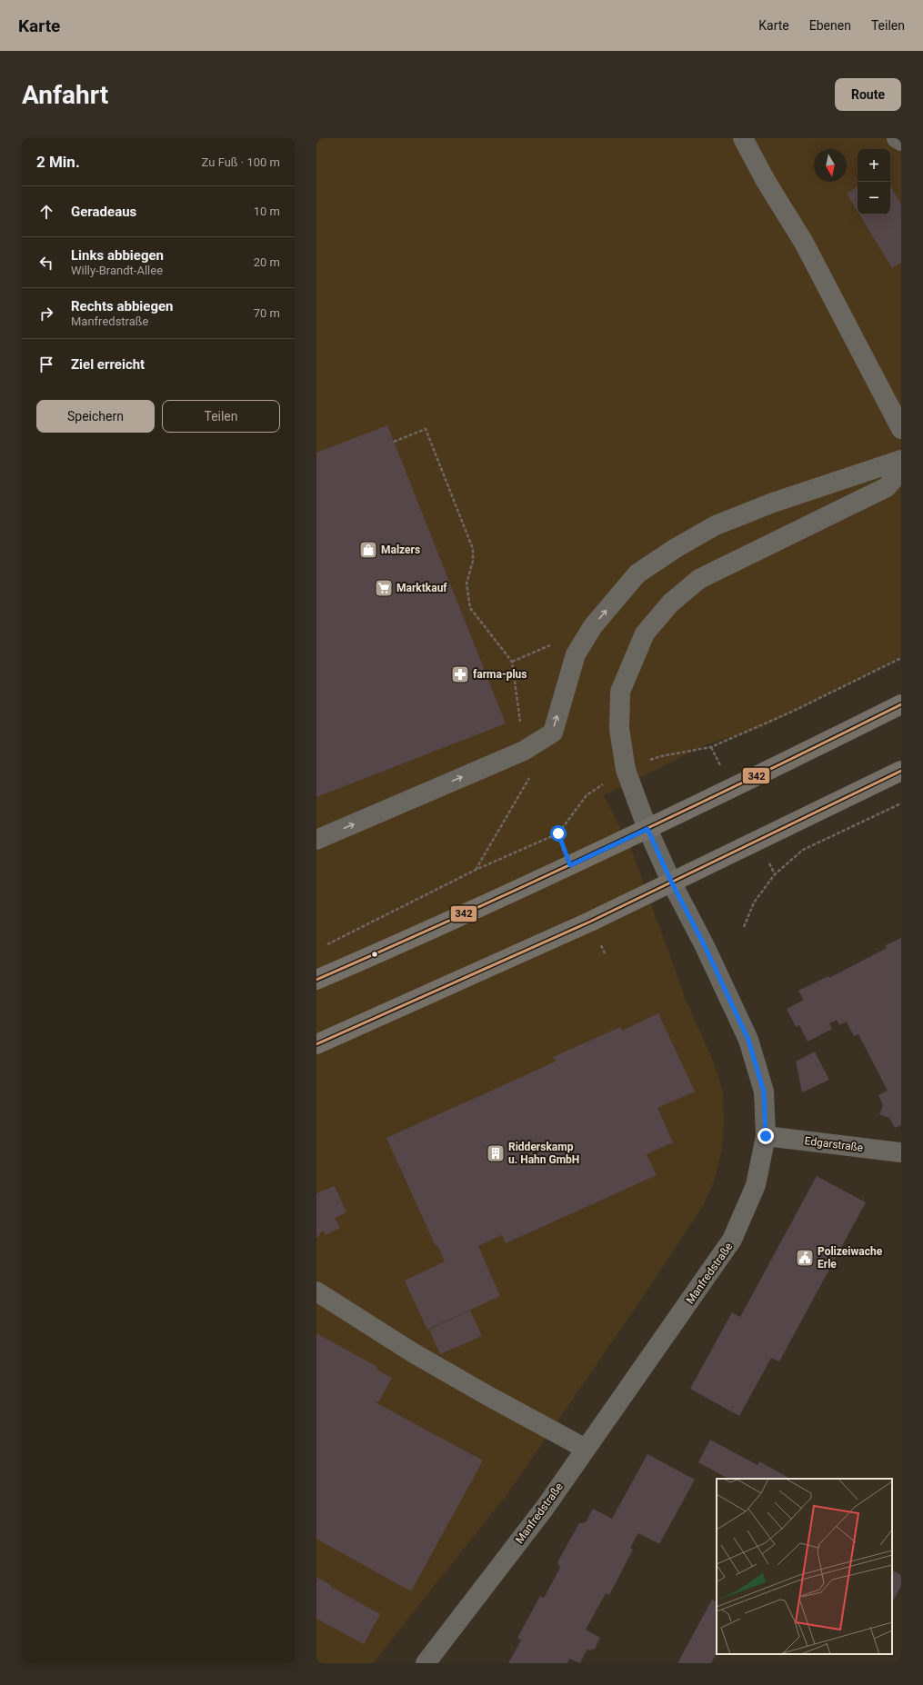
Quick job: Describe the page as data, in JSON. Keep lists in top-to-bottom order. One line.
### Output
{"streets":{"street":["Edgarstraße","Manfredstraße"]},"crossings":[["Edgarstraße","Manfredstraße"]],"places":{"shop":["Malzers"],"supermarket":["Marktkauf"],"pharmacy":["farma-plus"],"building":["Ridderskamp u. Hahn GmbH"],"public building":["Polizeiwache Erle"]},"lines":["transit line 342"],"north":"bottom","page":{"header":"Karte","nav":["Karte","Ebenen","Teilen"],"buttons":["Route",["Speichern","Teilen"]],"title":"Anfahrt","heading":["2 Min.","Zu Fuß · 100 m"],"map_buttons":["+","−"],"list":[["Geradeaus","10 m"],["Links abbiegen","Willy-Brandt-Allee","20 m"],["Rechts abbiegen","Manfredstraße","70 m"],"Ziel erreicht"]}}
